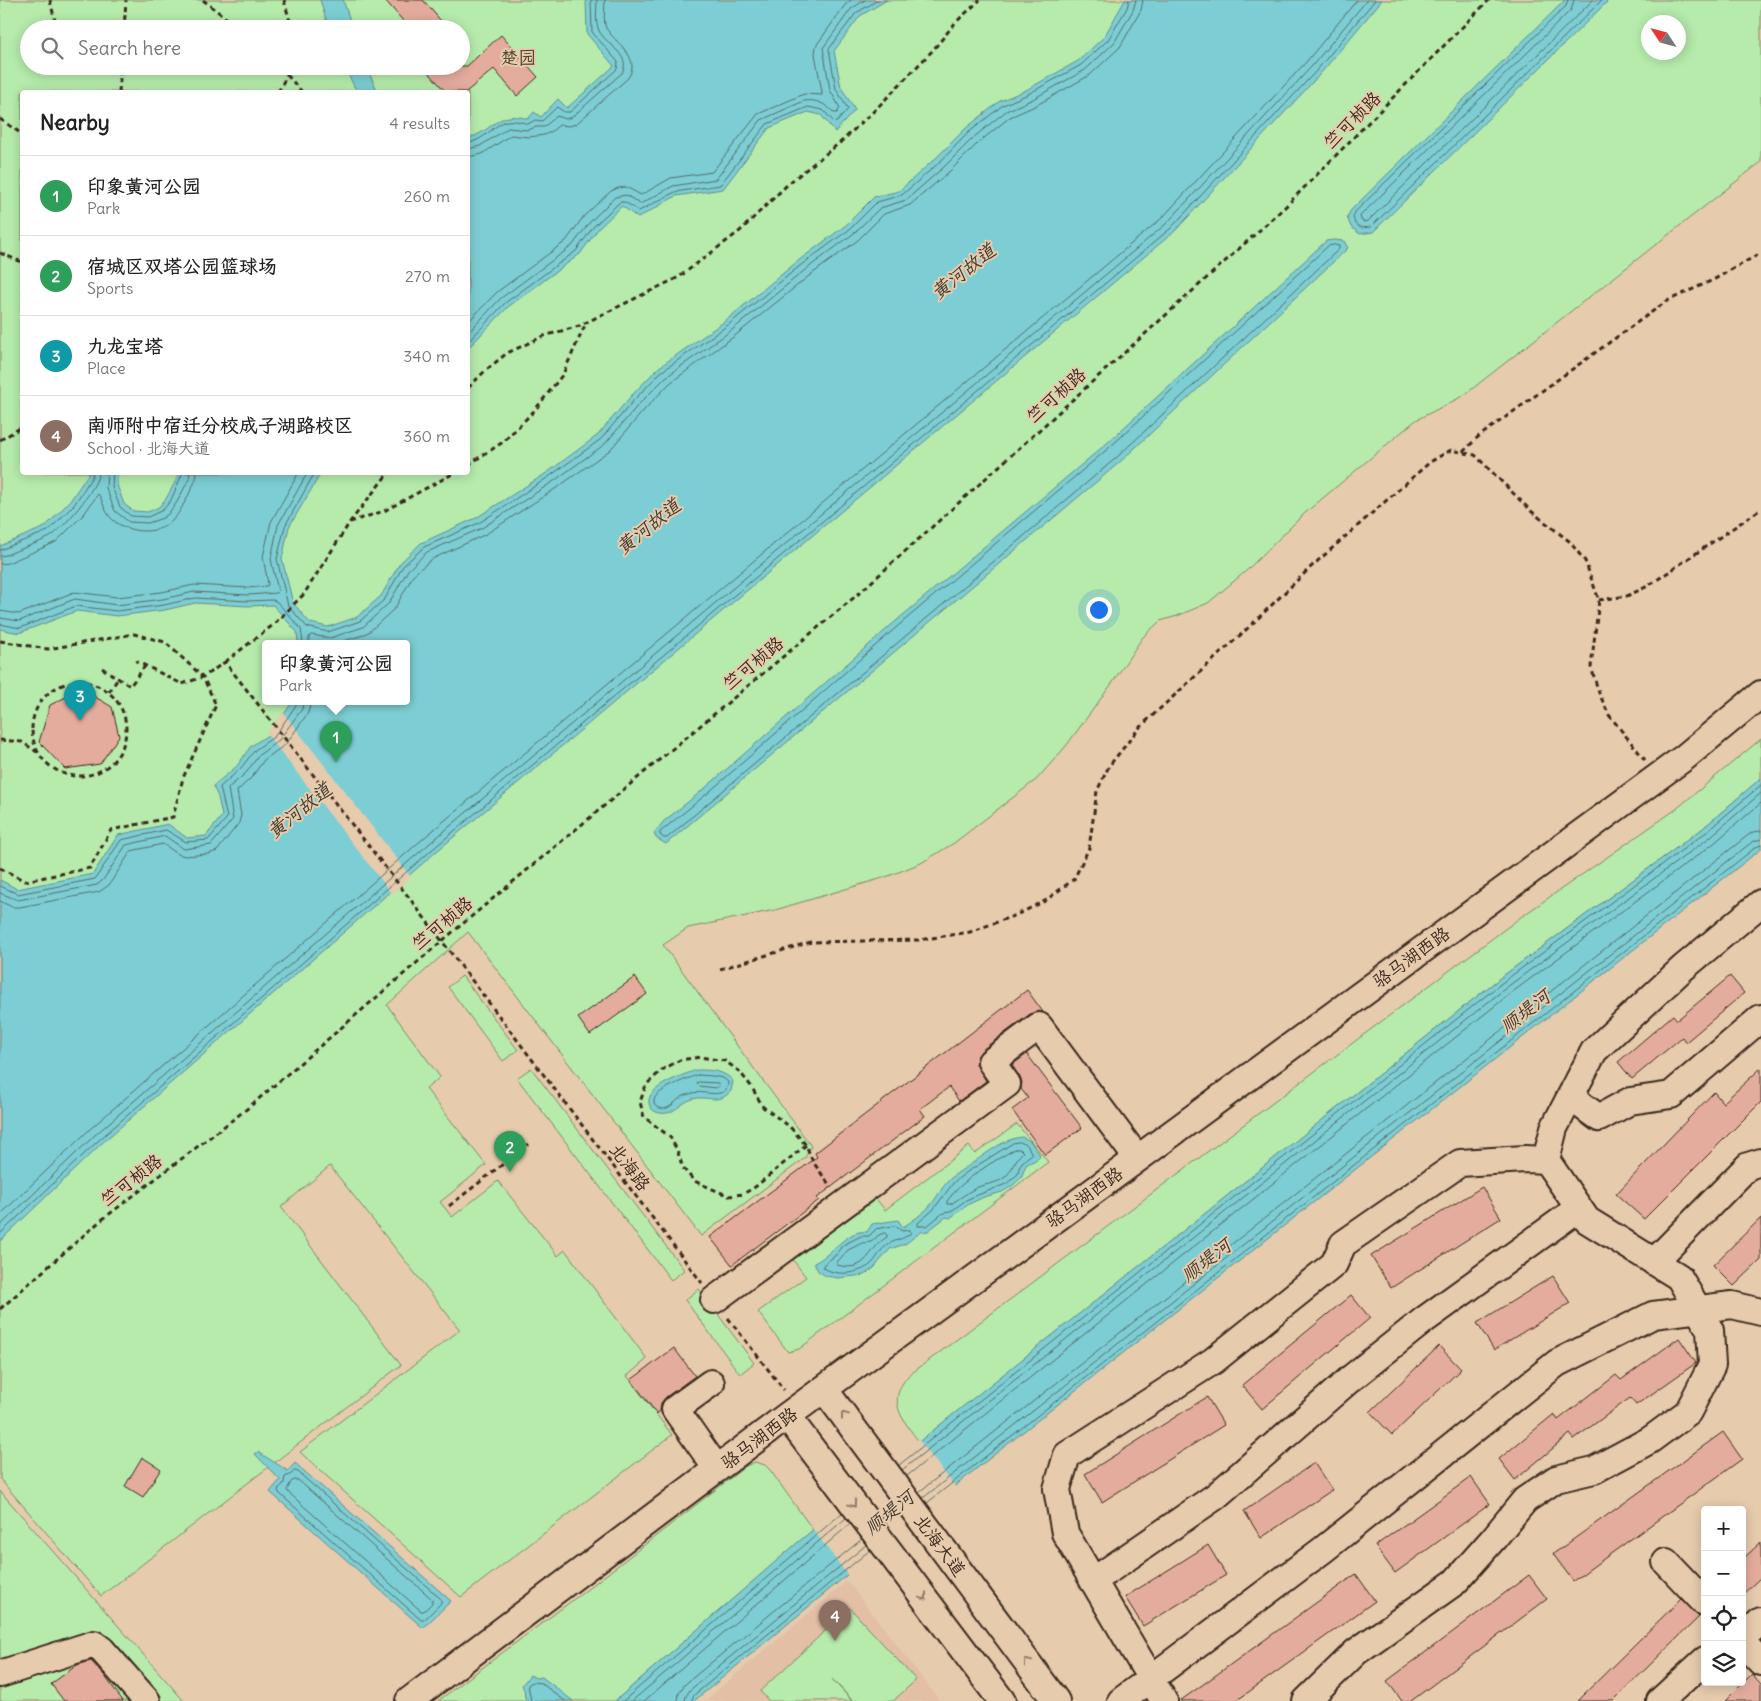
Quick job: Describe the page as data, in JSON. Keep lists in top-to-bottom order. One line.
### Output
{"streets":{"street":["骆马湖西路","北海大道"],"path":["竺可桢路","北海路"]},"crossings":[["竺可桢路","北海路"],["骆马湖西路","北海路"],["骆马湖西路","北海大道"]],"water":["黄河故道","顺堤河"],"parks":["楚园"],"north":"top left","page":{"search":"Search here","heading":["Nearby","4 results"],"list":[{"mark":"1","name":"印象黄河公园","note":"Park","value":"260 m"},{"mark":"2","name":"宿城区双塔公园篮球场","note":"Sports","value":"270 m"},{"mark":"3","name":"九龙宝塔","note":"Place","value":"340 m"},{"mark":"4","name":"南师附中宿迁分校成子湖路校区","note":"School · 北海大道","value":"360 m"}],"popup":["印象黄河公园","Park"],"pins":["3","1","2","4"],"map_buttons":["+","−"]}}
